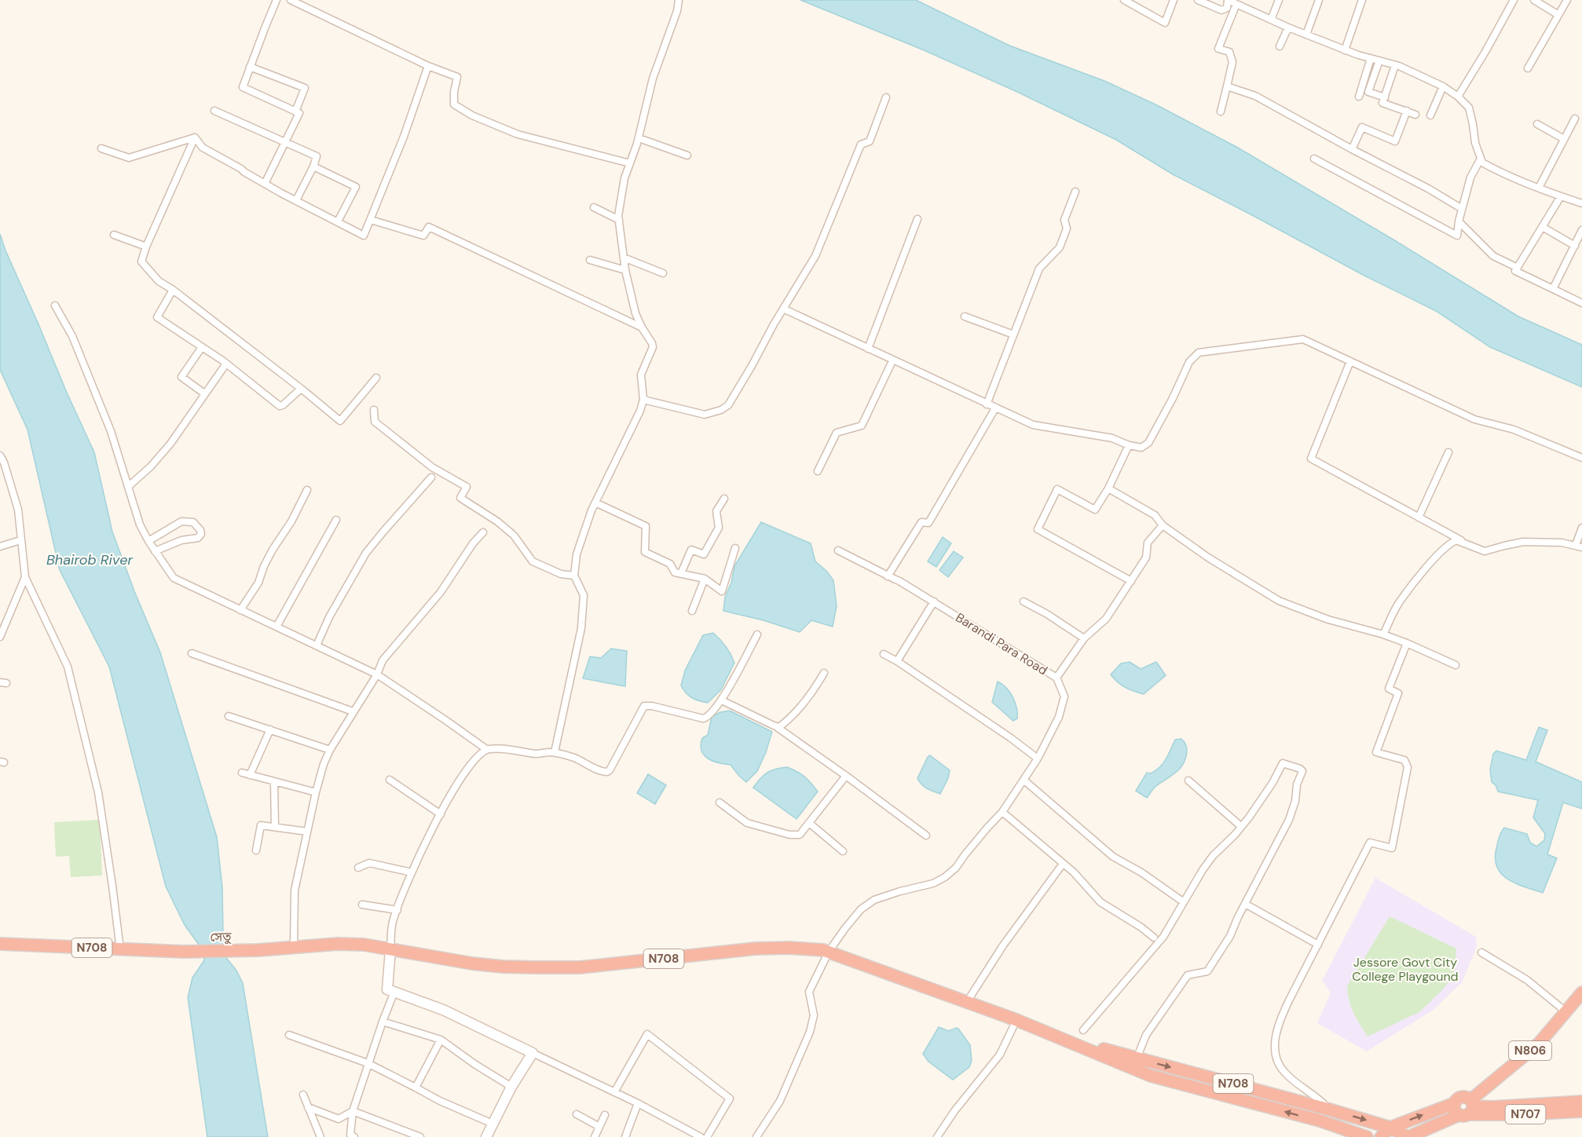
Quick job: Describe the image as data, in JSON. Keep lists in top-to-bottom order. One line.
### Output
{"streets":{"highway":["সেতু","N708","N806","N707"],"street":["Barandi Para Road"]},"crossings":[["Barandi Para Road","N708"],["সেতু","N708"],["N708","N707"],["N806","N707"]],"water":["Bhairob River"],"parks":["Jessore Govt City College Playgound"]}
